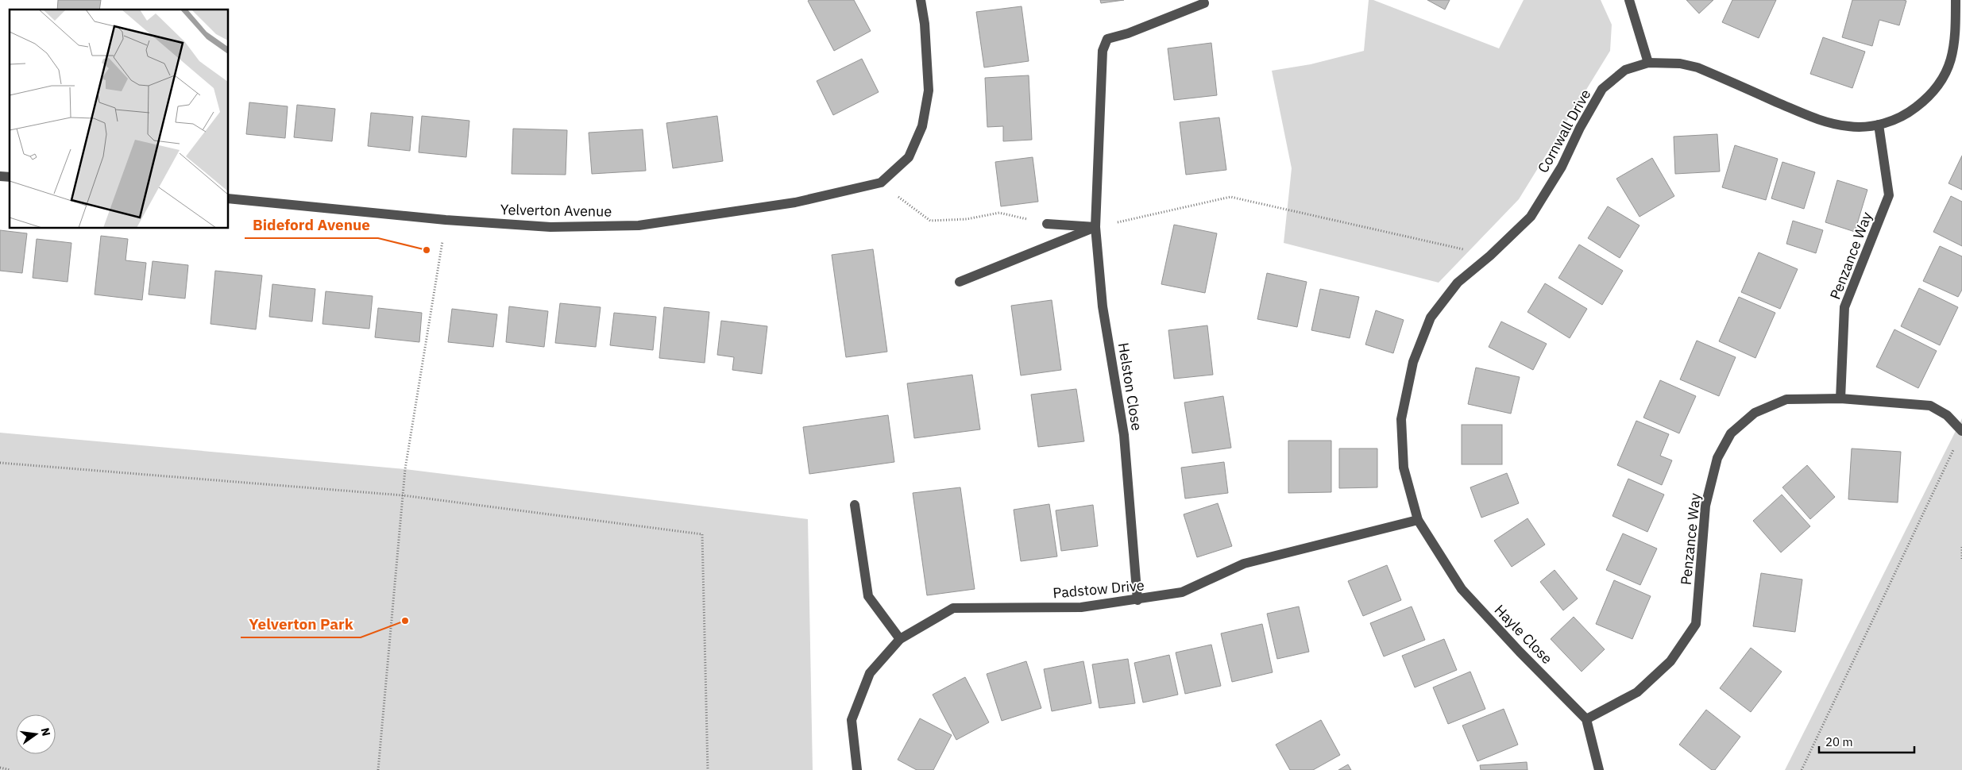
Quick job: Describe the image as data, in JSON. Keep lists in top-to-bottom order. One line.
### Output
{"streets":{"street":["Cornwall Drive","Yelverton Avenue","Penzance Way","Helston Close","Padstow Drive","Hayle Close"]},"crossings":[["Cornwall Drive","Penzance Way"],["Cornwall Drive","Padstow Drive"],["Cornwall Drive","Hayle Close"],["Penzance Way","Hayle Close"],["Helston Close","Padstow Drive"],["Padstow Drive","Hayle Close"]],"places":["Bideford Avenue","Yelverton Park"],"scale_bar":"20 m","north":"right"}
